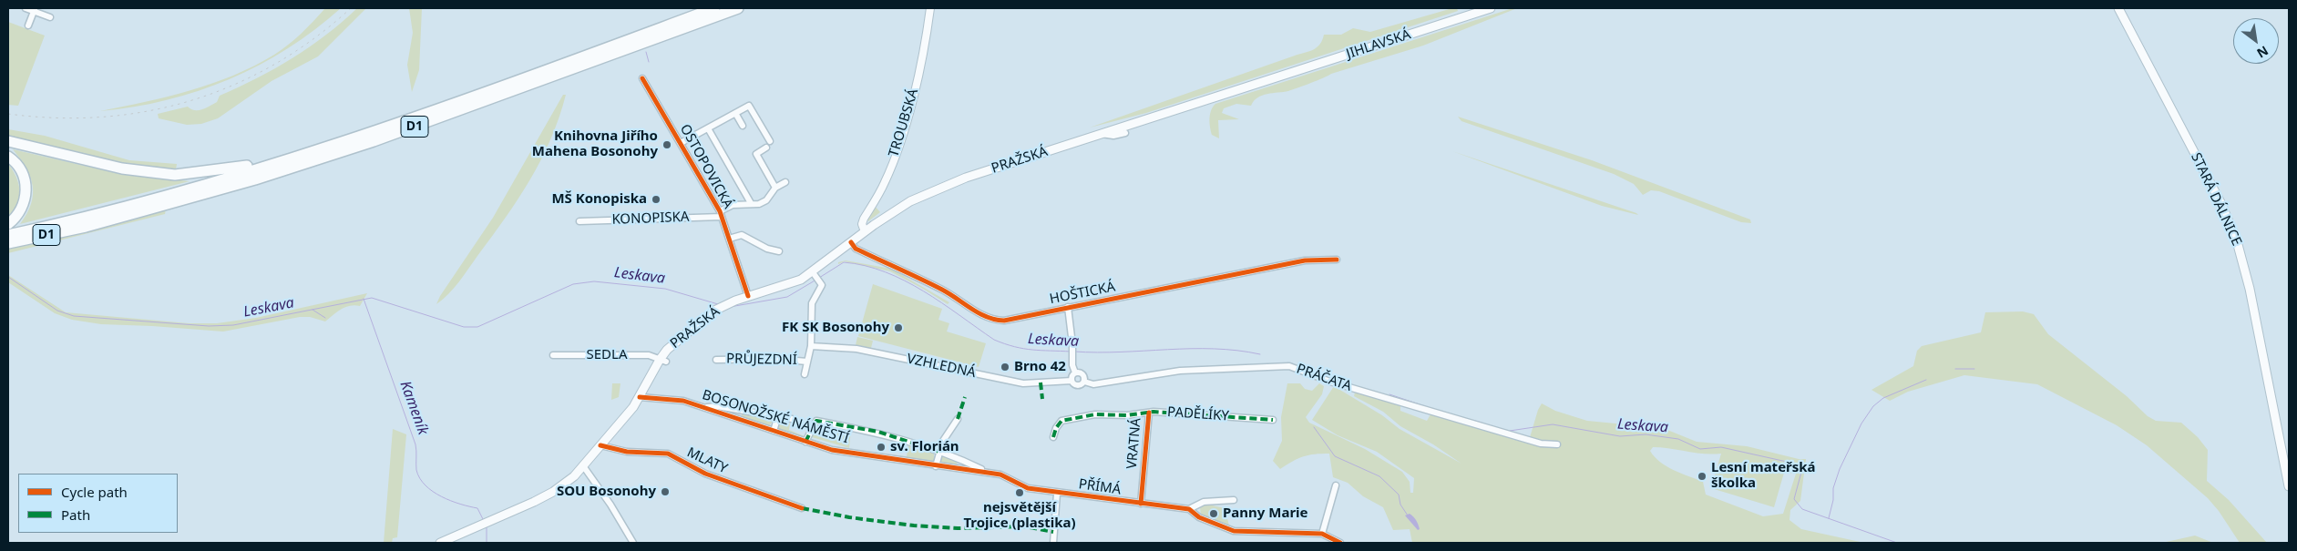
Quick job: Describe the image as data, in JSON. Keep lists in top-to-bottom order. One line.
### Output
{"streets":{"highway":["D1"],"main road":["JIHLAVSKÁ","PRAŽSKÁ","STARÁ DÁLNICE"],"street":["TROUBSKÁ","OSTOPOVICKÁ","KONOPISKA","HOŠTICKÁ","SEDLA","PRŮJEZDNÍ","VZHLEDNÁ","PRÁČATA","PADĚLÍKY","BOSONOŽSKÉ NÁMĚSTÍ","VRATNÁ","MLATY","PŘÍMÁ"]},"crossings":[["JIHLAVSKÁ","PRAŽSKÁ"],["TROUBSKÁ","PRAŽSKÁ"],["PRAŽSKÁ","OSTOPOVICKÁ"],["PRAŽSKÁ","HOŠTICKÁ"],["PRAŽSKÁ","SEDLA"],["PRAŽSKÁ","BOSONOŽSKÉ NÁMĚSTÍ"],["PRAŽSKÁ","MLATY"],["OSTOPOVICKÁ","KONOPISKA"],["VZHLEDNÁ","PRÁČATA"],["PADĚLÍKY","VRATNÁ"],["BOSONOŽSKÉ NÁMĚSTÍ","PŘÍMÁ"],["VRATNÁ","PŘÍMÁ"]],"water":["Leskava","Kameník"],"places":["Knihovna Jiřího Mahena Bosonohy","MŠ Konopiska","FK SK Bosonohy","Brno 42","sv. Florián","Lesní mateřská školka","SOU Bosonohy","nejsvětější Trojice (plastika)","Panny Marie"],"legend":["Cycle path","Path"],"north":"bottom right"}
